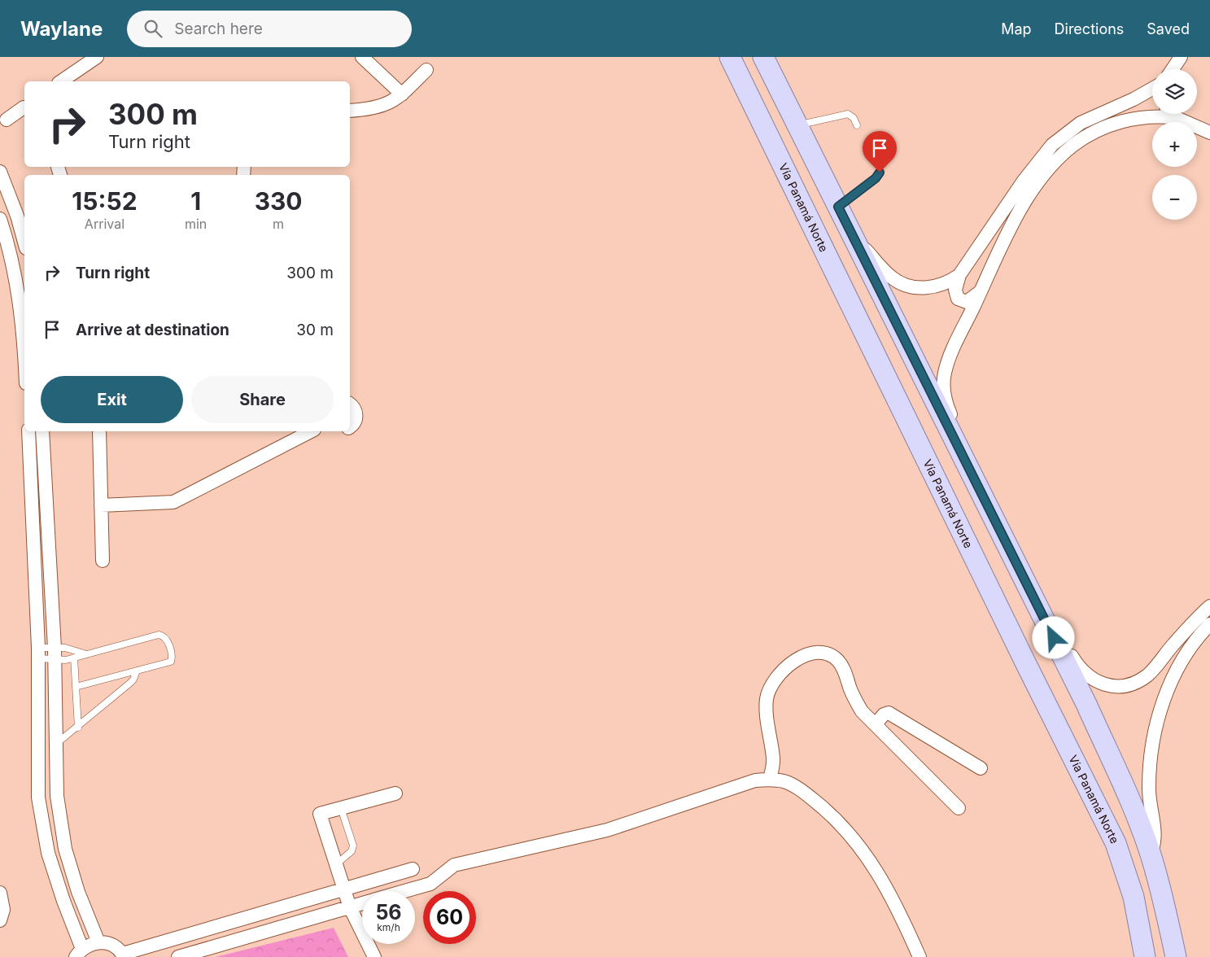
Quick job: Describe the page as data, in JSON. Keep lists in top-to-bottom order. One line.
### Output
{"streets":{"main road":["Vía Panamá Norte"]},"page":{"header":"Waylane","search":"Search here","nav":["Map","Directions","Saved"],"map_buttons":["+","−"],"turn":["300 m","Turn right"],"eta":["15:52","Arrival","1","min","330","m"],"list":[{"name":"Turn right","value":"300 m"},{"name":"Arrive at destination","value":"30 m"}],"buttons":["Exit","Share"],"speed":"56 km/h","limit":"60"}}
